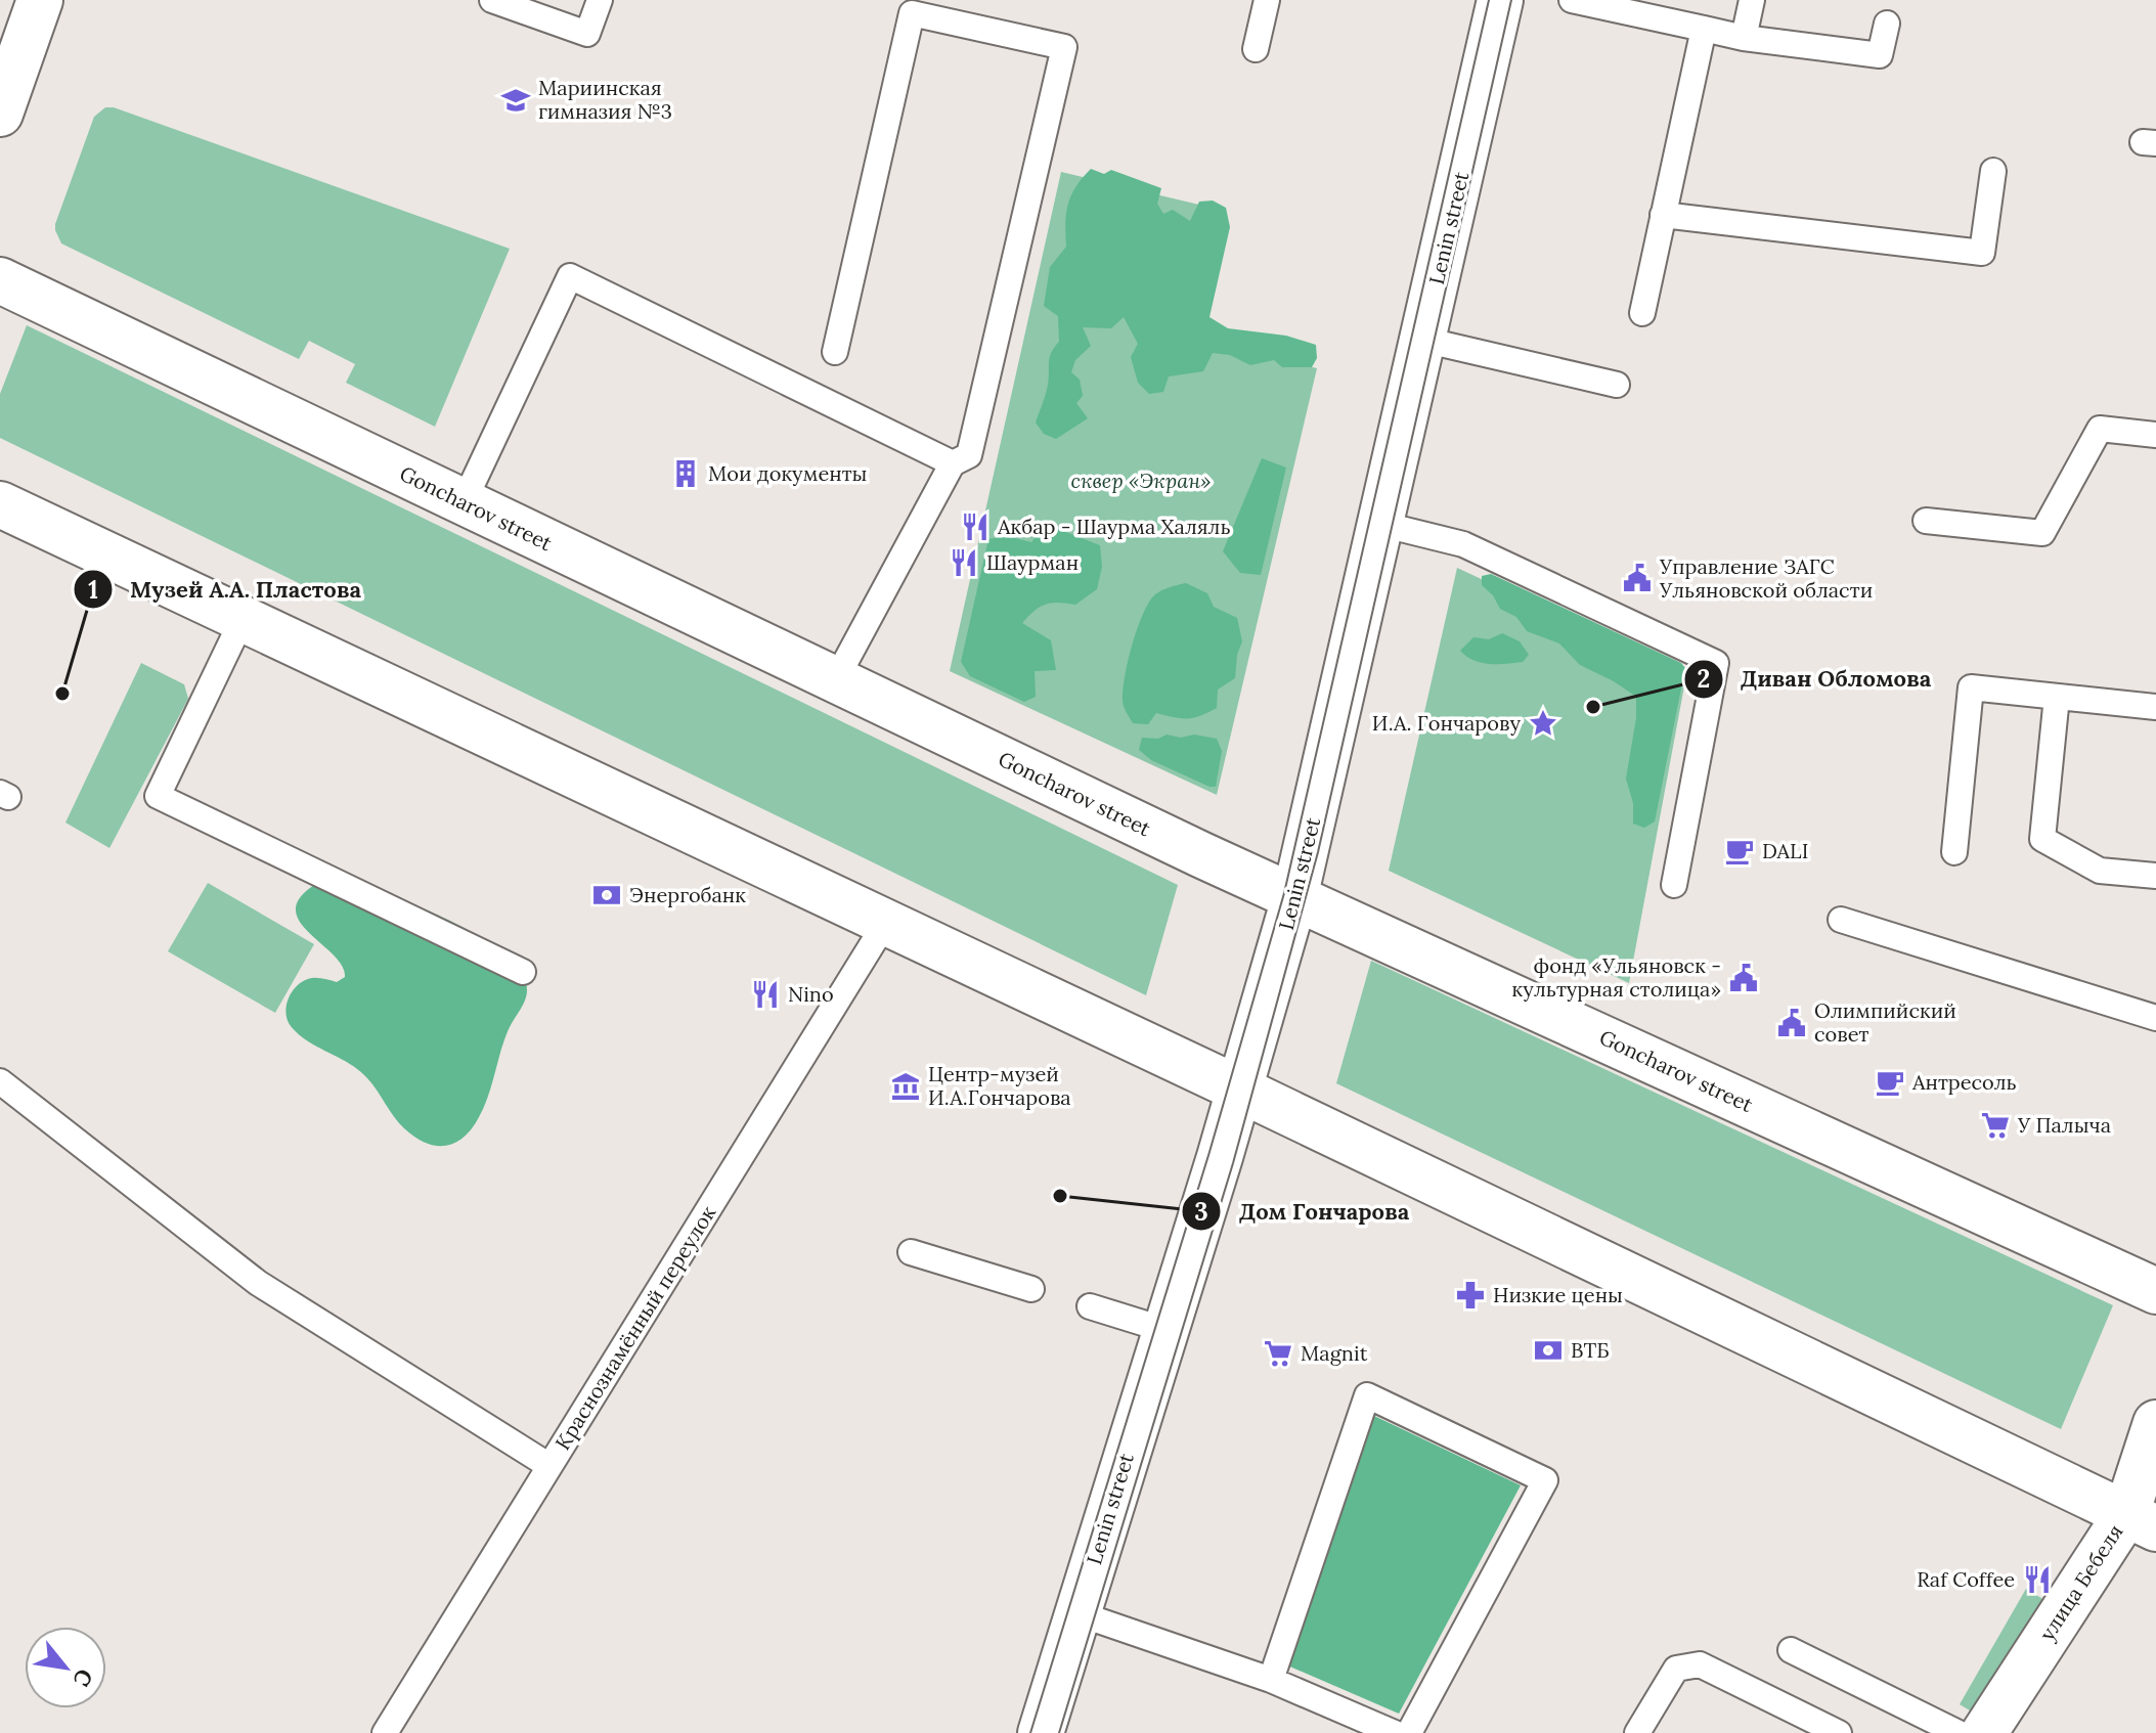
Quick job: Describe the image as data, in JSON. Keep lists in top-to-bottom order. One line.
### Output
{"streets":{"main road":["Lenin street","Goncharov street","улица Бебеля"],"lane":["Краснознамённый переулок"]},"crossings":[["Lenin street","Goncharov street"]],"parks":["сквер «Экран»"],"places":{"school or university":["Мариинская гимназия №3"],"building":["Мои документы"],"restaurant":["Акбар - Шаурма Халяль","Шаурман","Nino","Raf Coffee"],"public building":["Управление ЗАГС Ульяновской области","фонд «Ульяновск - культурная столица»","Олимпийский совет"],"other":["Музей А.А. Пластова","Диван Обломова","Дом Гончарова"],"place":["И.А. Гончарову"],"cafe":["DALI","Антресоль"],"bank":["Энергобанк","ВТБ"],"museum":["Центр-музей И.А.Гончарова"],"supermarket":["У Палыча","Magnit"],"pharmacy":["Низкие цены"]},"north":"bottom right"}
